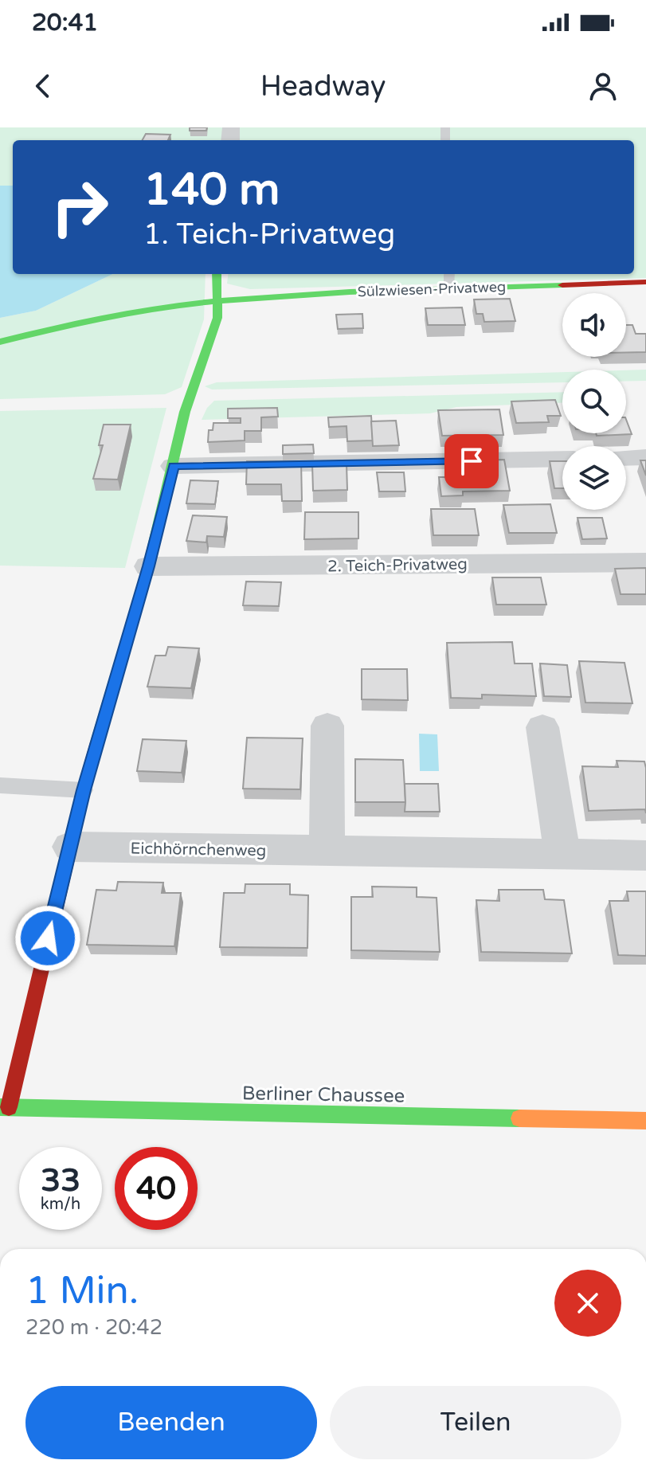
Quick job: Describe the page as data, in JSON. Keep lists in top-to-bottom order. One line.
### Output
{"streets":{"street":["Sülzwiesen-Privatweg","2. Teich-Privatweg","Eichhörnchenweg","Berliner Chaussee"]},"page":{"status":"20:41","header":"Headway","turn":["140 m","1. Teich-Privatweg"],"speed":"33 km/h","limit":"40","heading":["1 Min.","220 m · 20:42"],"buttons":["Beenden","Teilen"]}}
